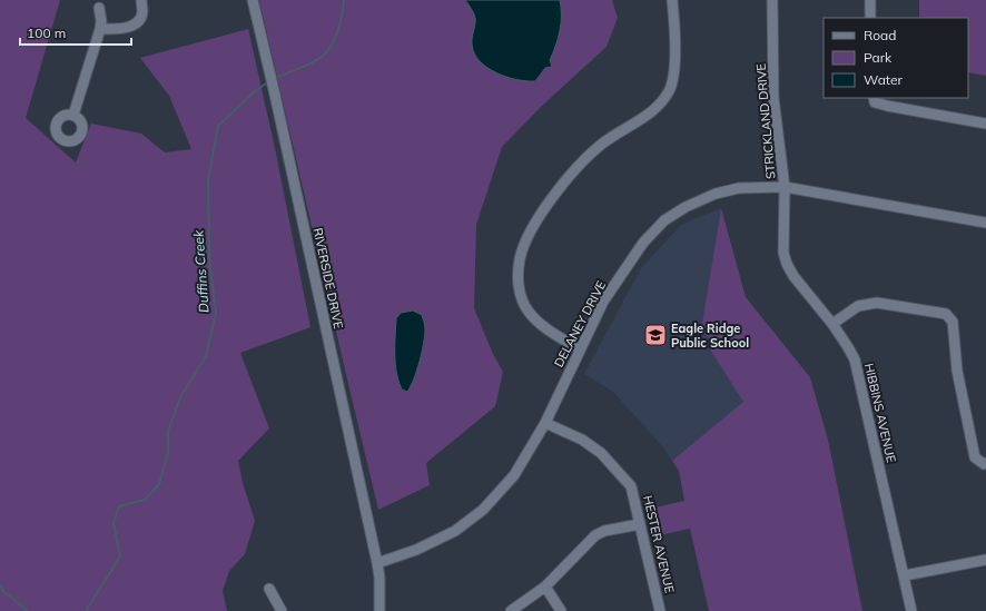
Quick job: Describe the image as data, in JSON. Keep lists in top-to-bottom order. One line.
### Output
{"streets":{"street":["STRICKLAND DRIVE","RIVERSIDE DRIVE","DELANEY DRIVE","HIBBINS AVENUE","HESTER AVENUE"]},"crossings":[["STRICKLAND DRIVE","DELANEY DRIVE"],["STRICKLAND DRIVE","HIBBINS AVENUE"],["RIVERSIDE DRIVE","DELANEY DRIVE"],["DELANEY DRIVE","HIBBINS AVENUE"],["DELANEY DRIVE","HESTER AVENUE"]],"water":["Duffins Creek"],"places":{"school or university":["Eagle Ridge Public School"]},"legend":["Road","Park","Water"],"scale_bar":"100 m"}
